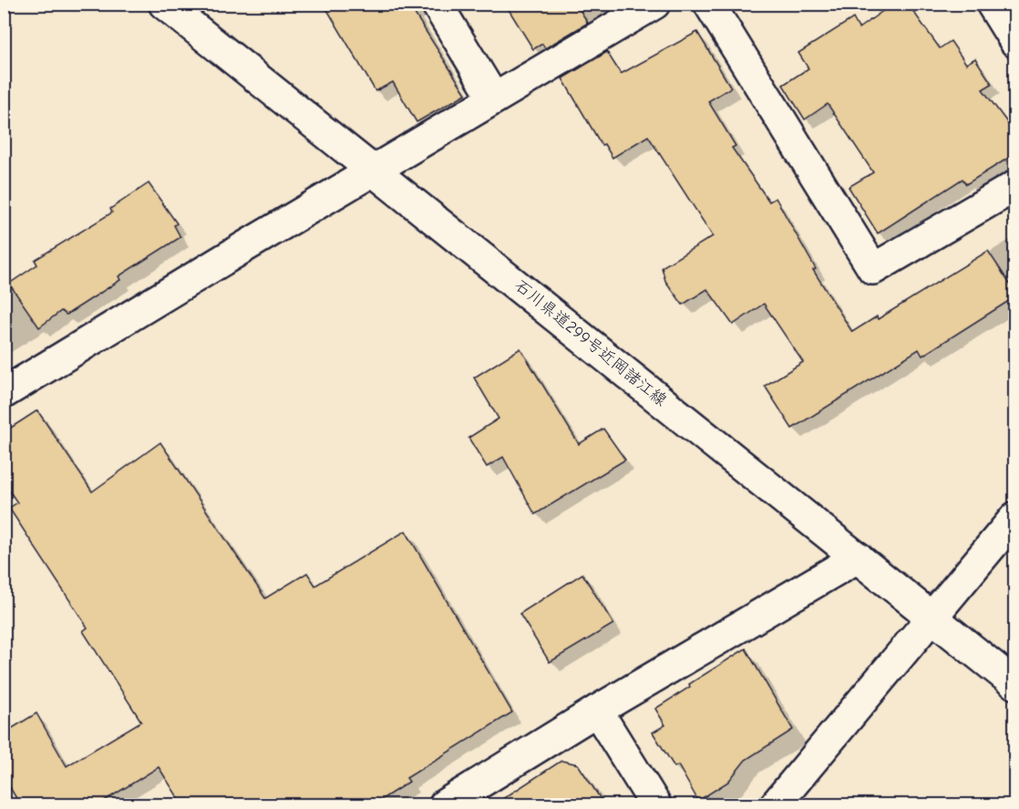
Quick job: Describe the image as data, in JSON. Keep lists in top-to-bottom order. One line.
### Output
{"streets":{"street":["石川県道299号近岡諸江線"]}}
